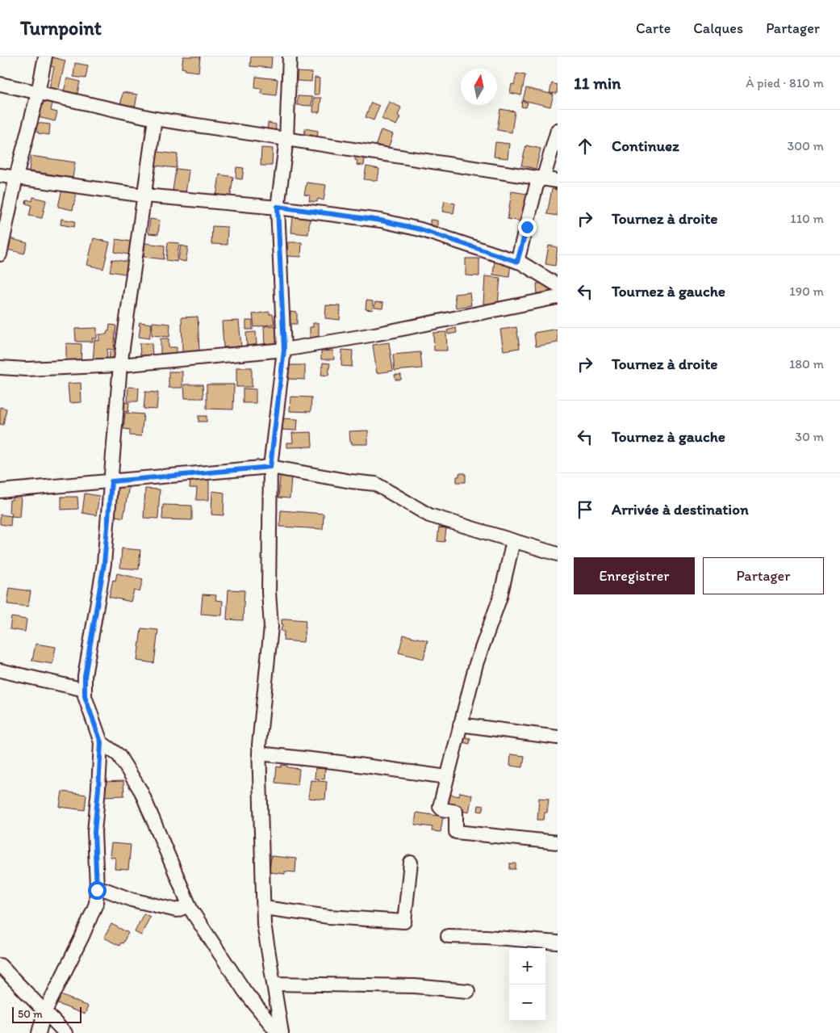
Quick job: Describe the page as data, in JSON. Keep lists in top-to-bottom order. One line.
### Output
{"scale_bar":"50 m","north":"top","page":{"header":"Turnpoint","nav":["Carte","Calques","Partager"],"heading":["11 min","À pied · 810 m"],"list":[["Continuez","300 m"],["Tournez à droite","110 m"],["Tournez à gauche","190 m"],["Tournez à droite","180 m"],["Tournez à gauche","30 m"],"Arrivée à destination"],"buttons":["Enregistrer","Partager"],"map_buttons":["+","−"],"scale":"50 m"}}
